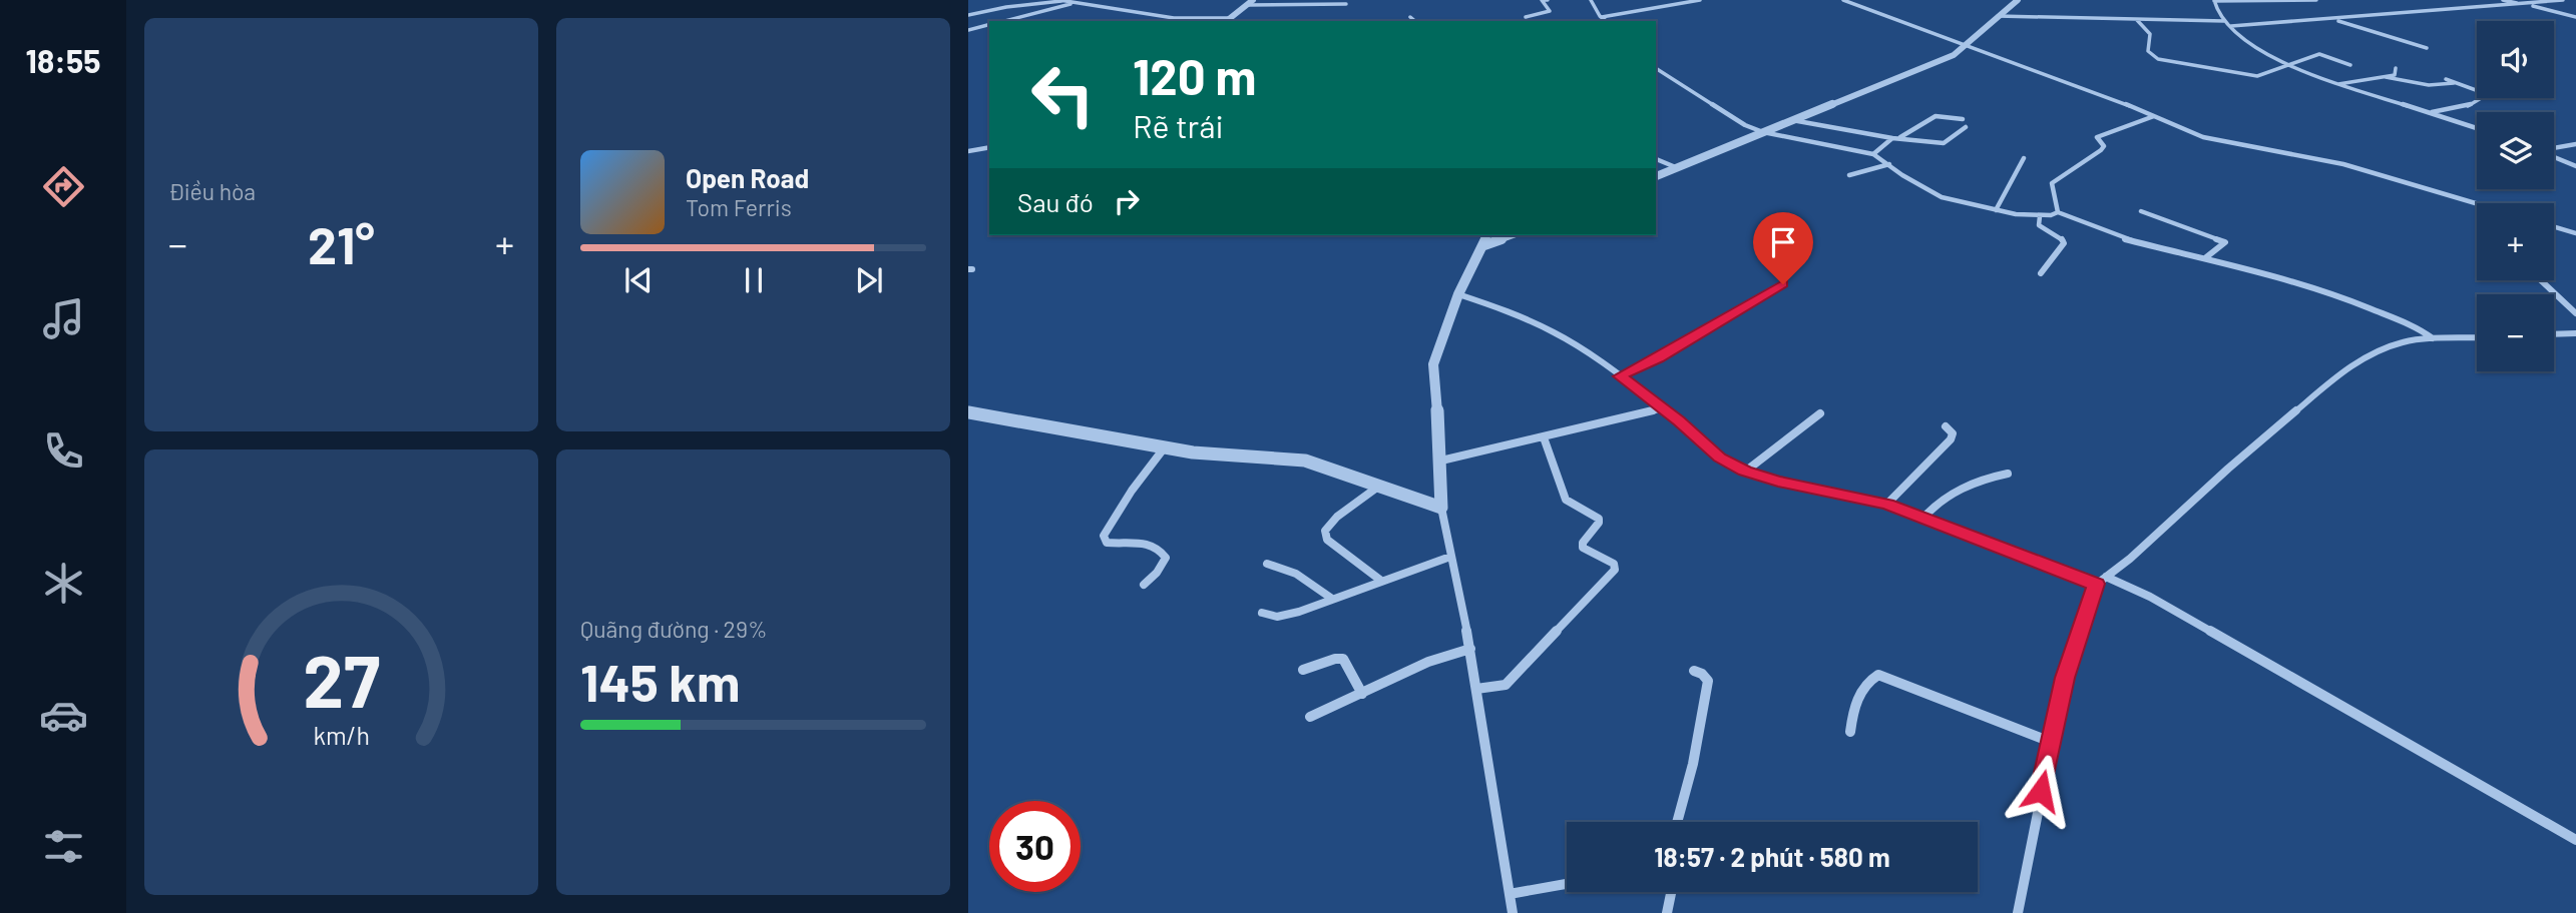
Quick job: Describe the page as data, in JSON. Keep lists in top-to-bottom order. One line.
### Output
{"page":{"tabs":"18:55","tile":["Điều hòa",["Quãng đường · 29%","145 km"]],"map_buttons":["+","−"],"turn":["120 m","Rẽ trái"],"song":["Open Road","Tom Ferris"],"then":"Sau đó","heat":["−","21°","+"],"limit":"30","trip":"18:57 · 2 phút · 580 m","gauge":["27","km/h"]}}
